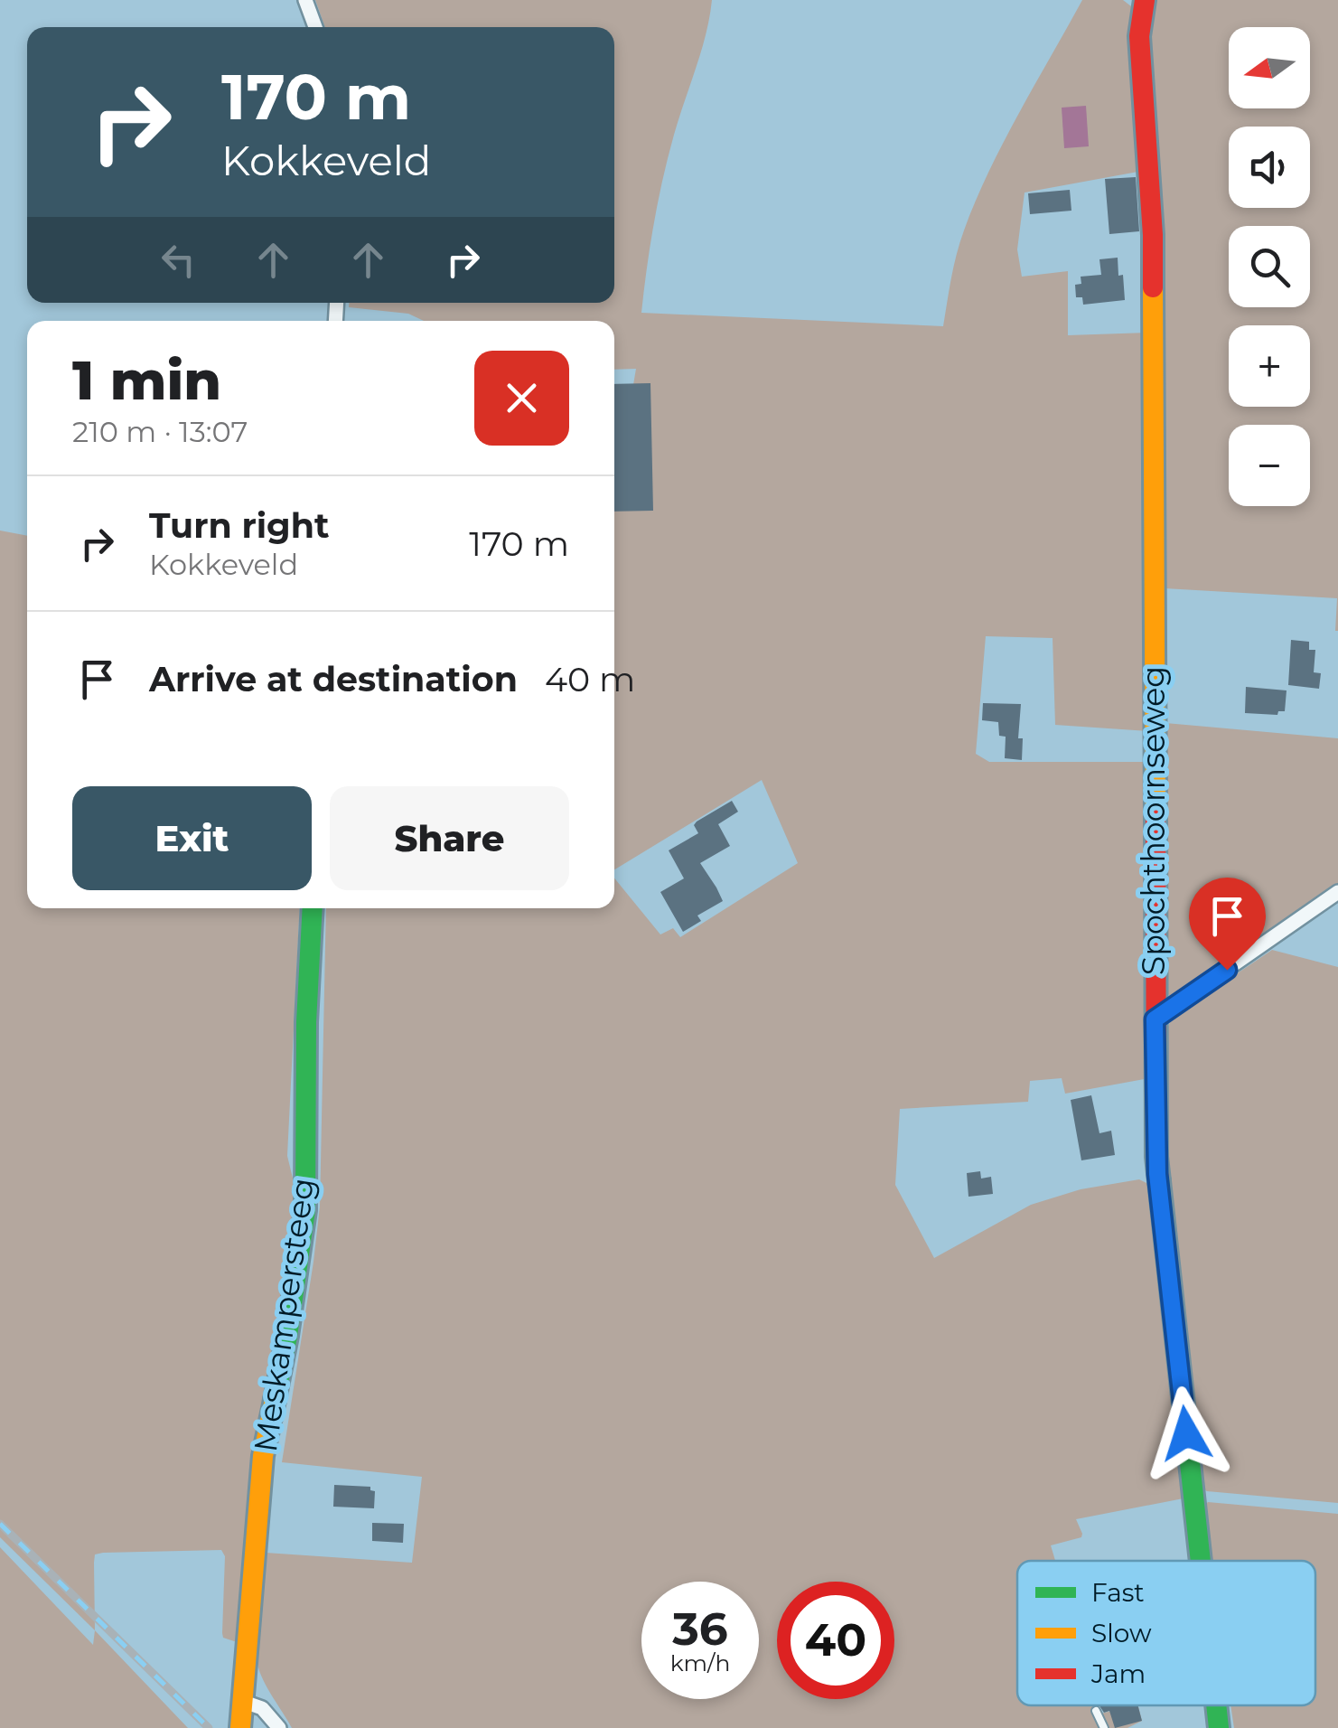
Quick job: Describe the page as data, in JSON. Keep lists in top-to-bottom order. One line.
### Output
{"streets":{"street":["Spochthoornseweg","Meskampersteeg"]},"legend":["Fast","Slow","Jam"],"north":"left","page":{"map_buttons":["+","−"],"turn":["170 m","Kokkeveld"],"heading":["1 min","210 m · 13:07"],"list":[{"name":"Turn right","note":"Kokkeveld","value":"170 m"},{"name":"Arrive at destination","value":"40 m"}],"buttons":["Exit","Share"],"speed":"36 km/h","limit":"40"}}
